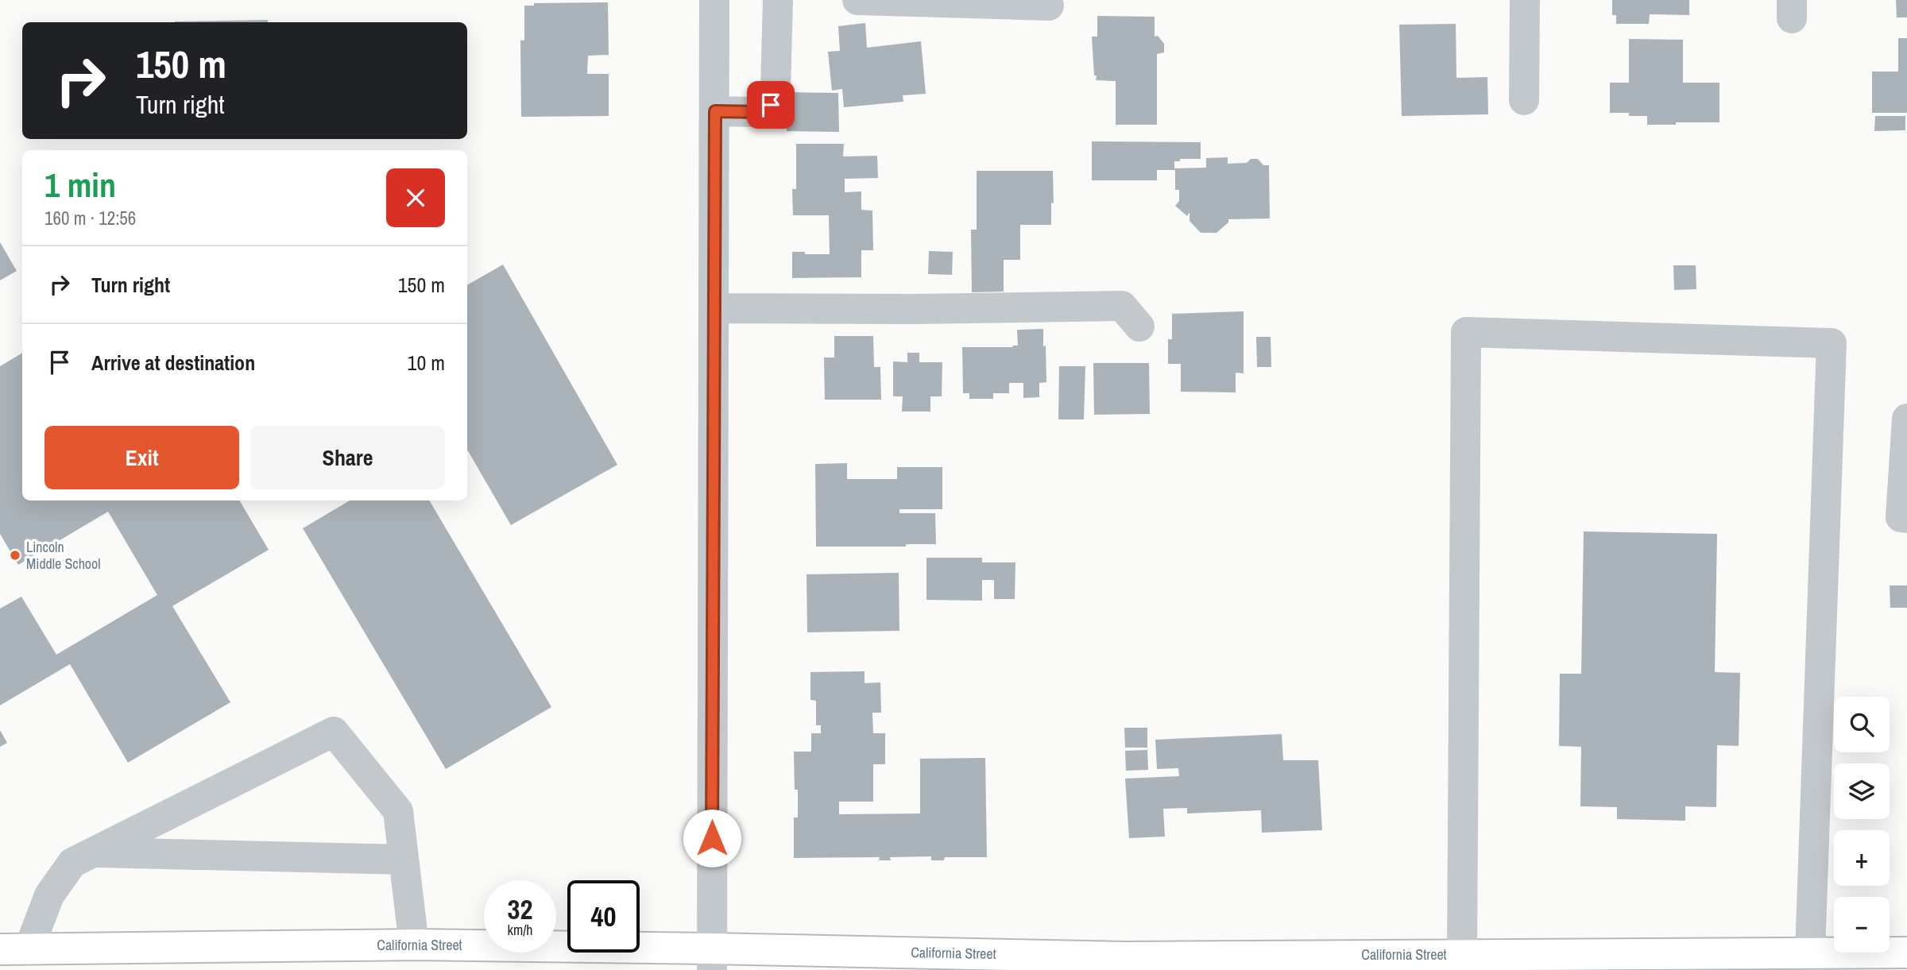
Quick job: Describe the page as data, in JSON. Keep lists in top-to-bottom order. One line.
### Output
{"streets":{"main road":["California Street"]},"places":["Lincoln Middle School"],"page":{"turn":["150 m","Turn right"],"heading":["1 min","160 m · 12:56"],"list":[{"name":"Turn right","value":"150 m"},{"name":"Arrive at destination","value":"10 m"}],"buttons":["Exit","Share"],"map_buttons":["+","−"],"speed":"32 km/h","limit":"40"}}
